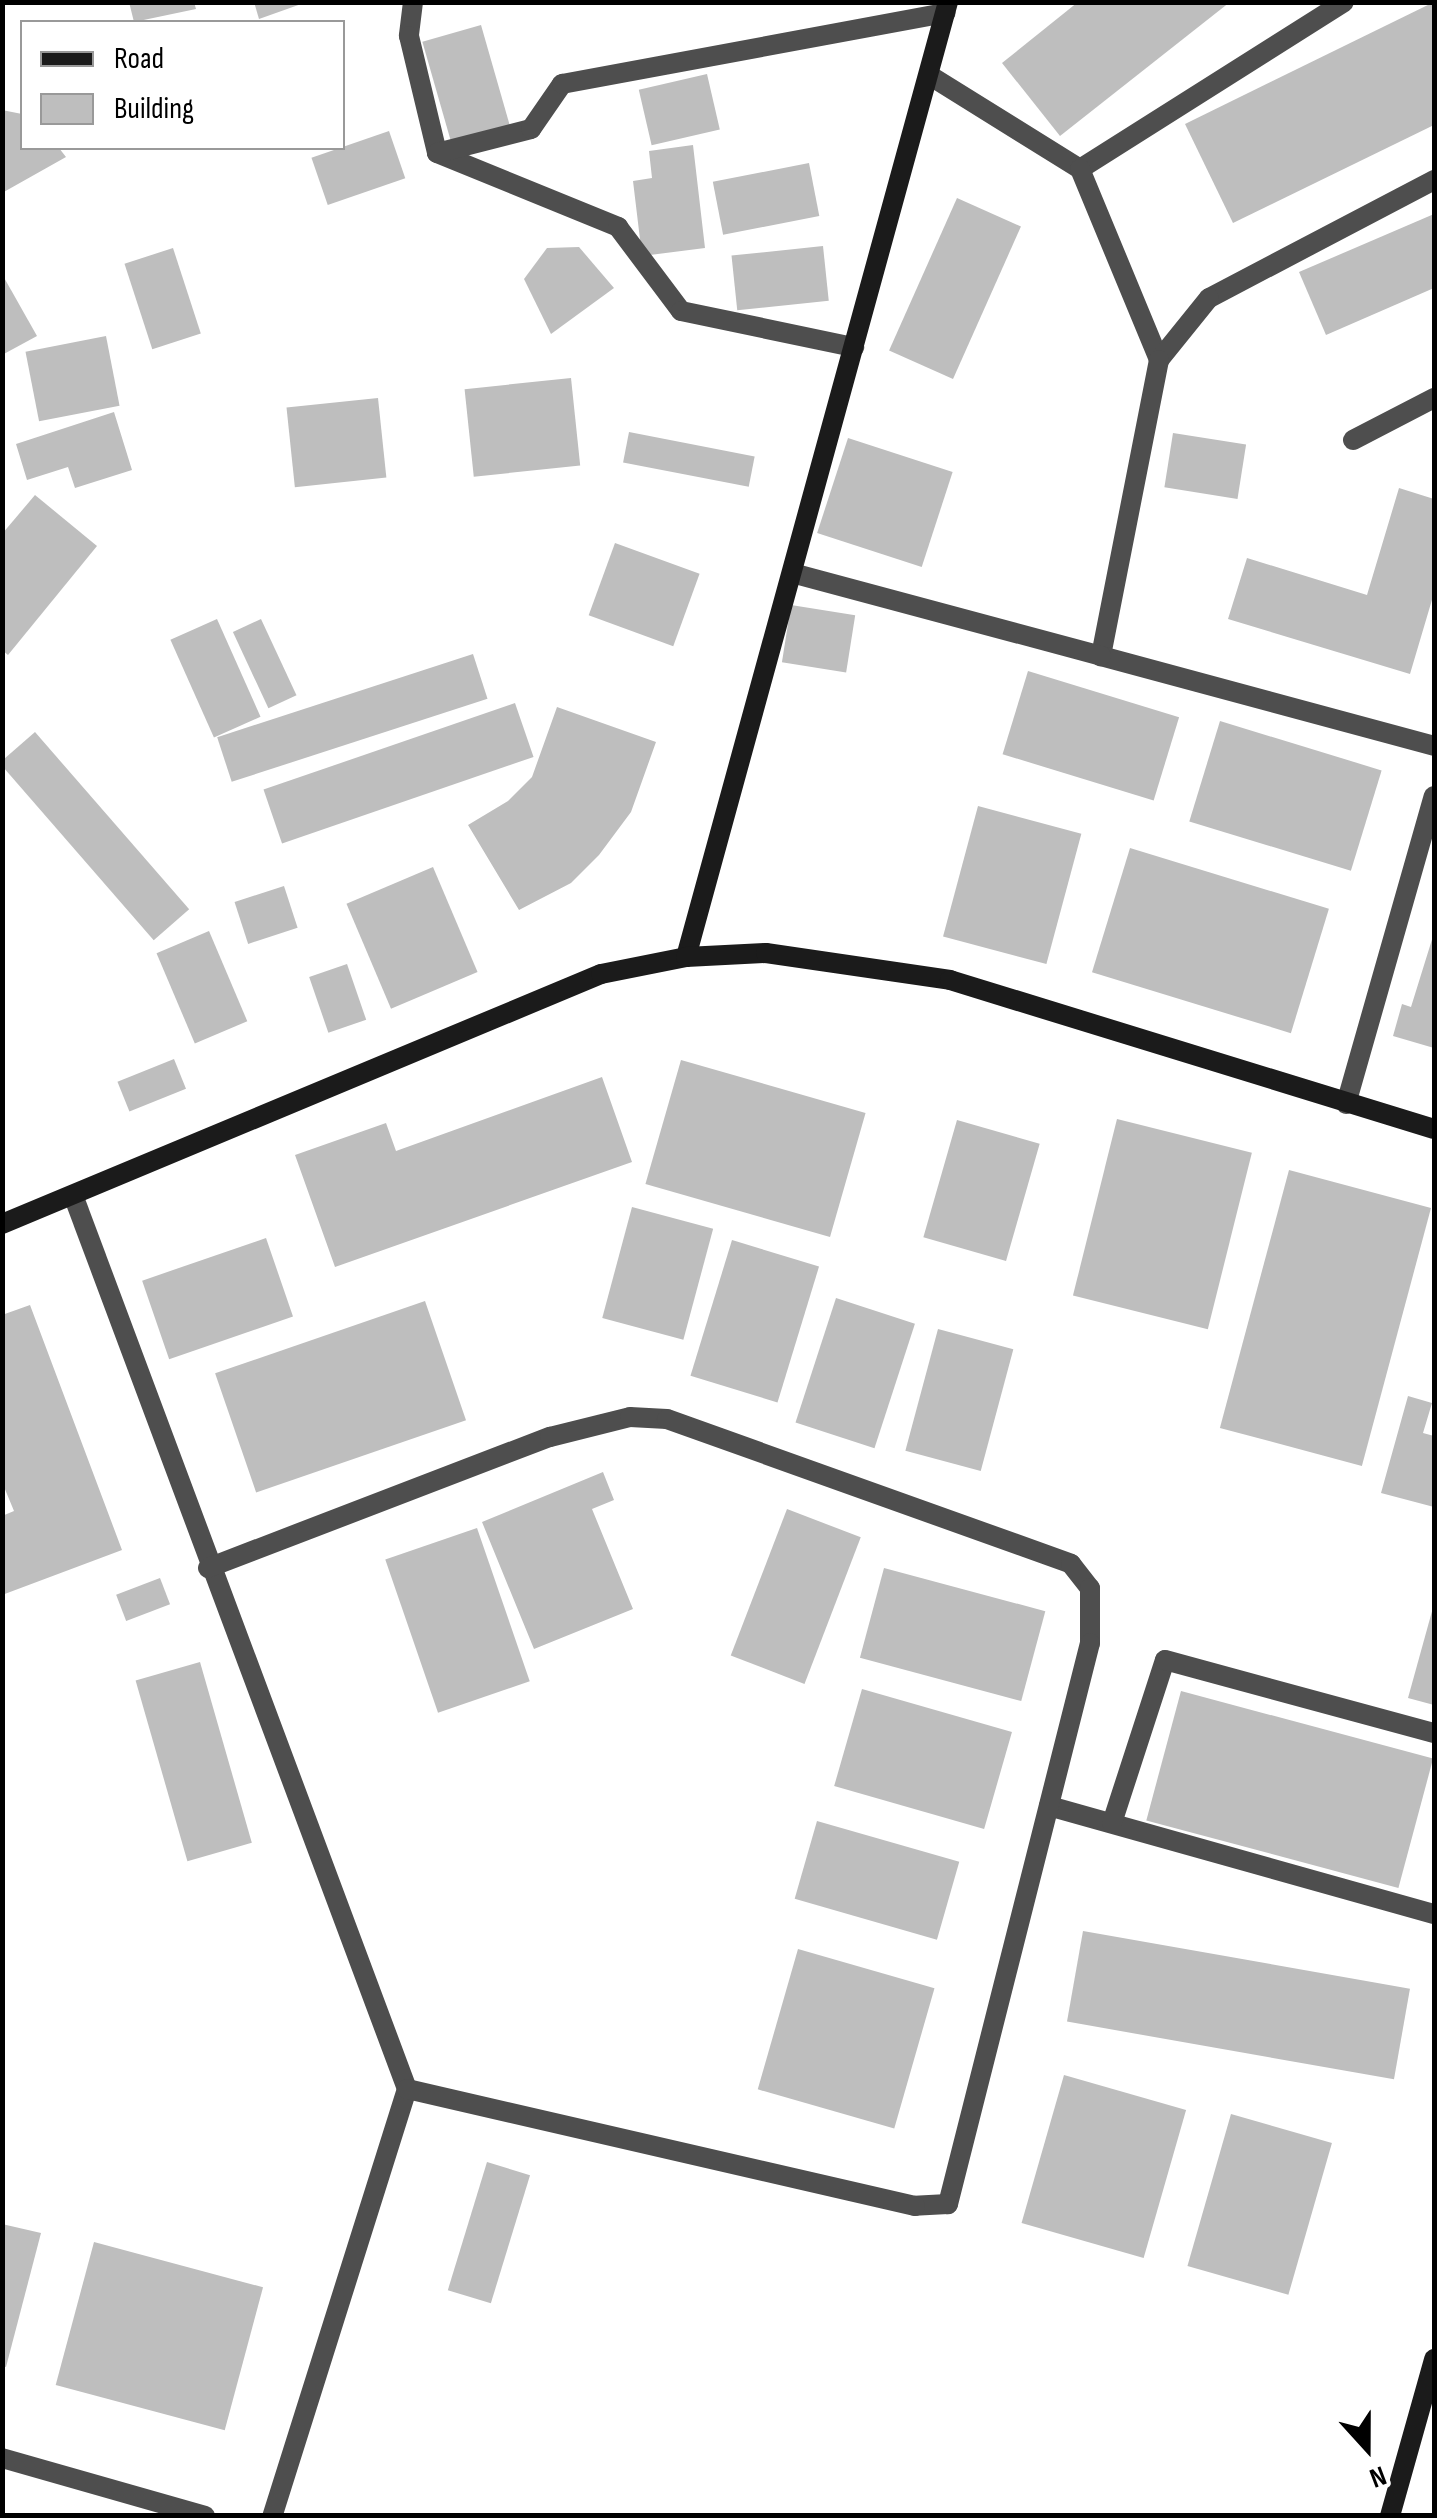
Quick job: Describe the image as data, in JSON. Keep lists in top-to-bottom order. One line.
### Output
{"legend":["Road","Building"],"north":"bottom"}
